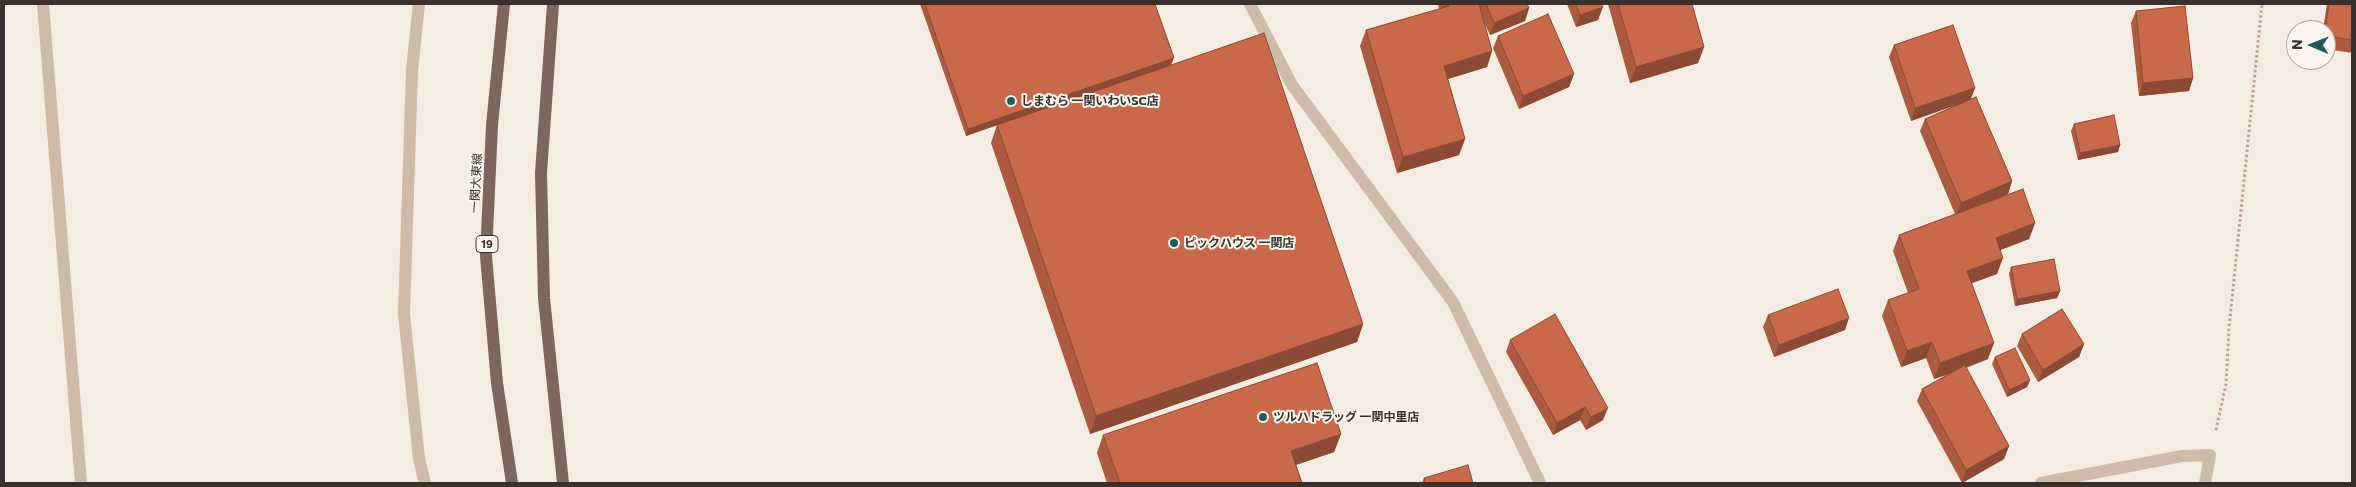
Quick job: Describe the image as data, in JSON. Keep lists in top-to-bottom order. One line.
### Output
{"streets":{"main road":["一関大東線","19"]},"places":["しまむら 一関いわいSC店","ピックハウス 一関店","ツルハドラッグ 一関中里店"],"north":"left"}
